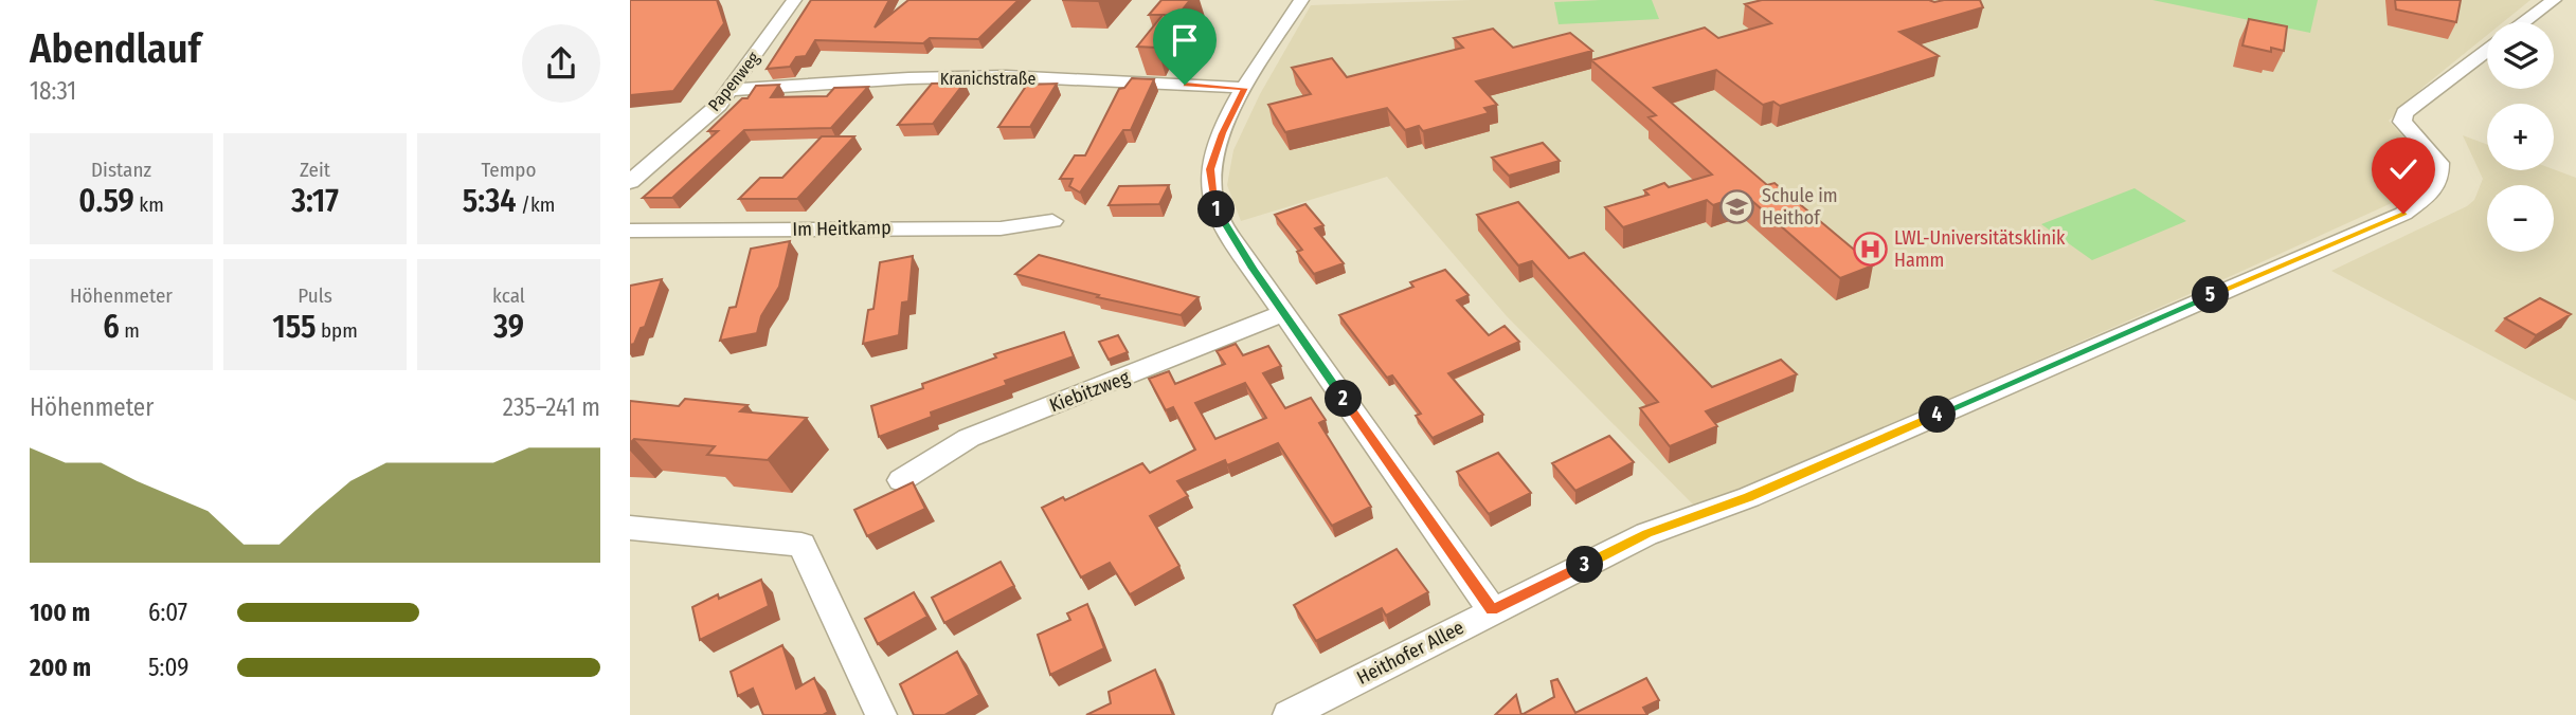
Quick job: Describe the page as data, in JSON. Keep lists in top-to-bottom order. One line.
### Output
{"streets":{"street":["Kranichstraße","Papenweg","Im Heitkamp","Kiebitzweg","Heithofer Allee"]},"crossings":[["Kranichstraße","Papenweg"]],"places":{"school or university":["Schule im Heithof"],"hospital":["LWL-Universitätsklinik Hamm"]},"page":{"heading":["Abendlauf","18:31"],"map_buttons":["+","−"],"stats":[["Distanz","0.59 km"],["Zeit","3:17"],["Tempo","5:34 /km"],["Höhenmeter","6 m"],["Puls","155 bpm"],["kcal","39"]],"pins":["1","5","2","4","3"],"chart":["Höhenmeter","235–241 m"],"list":[{"name":"100 m","note":"6:07"},{"name":"200 m","note":"5:09"}]}}
